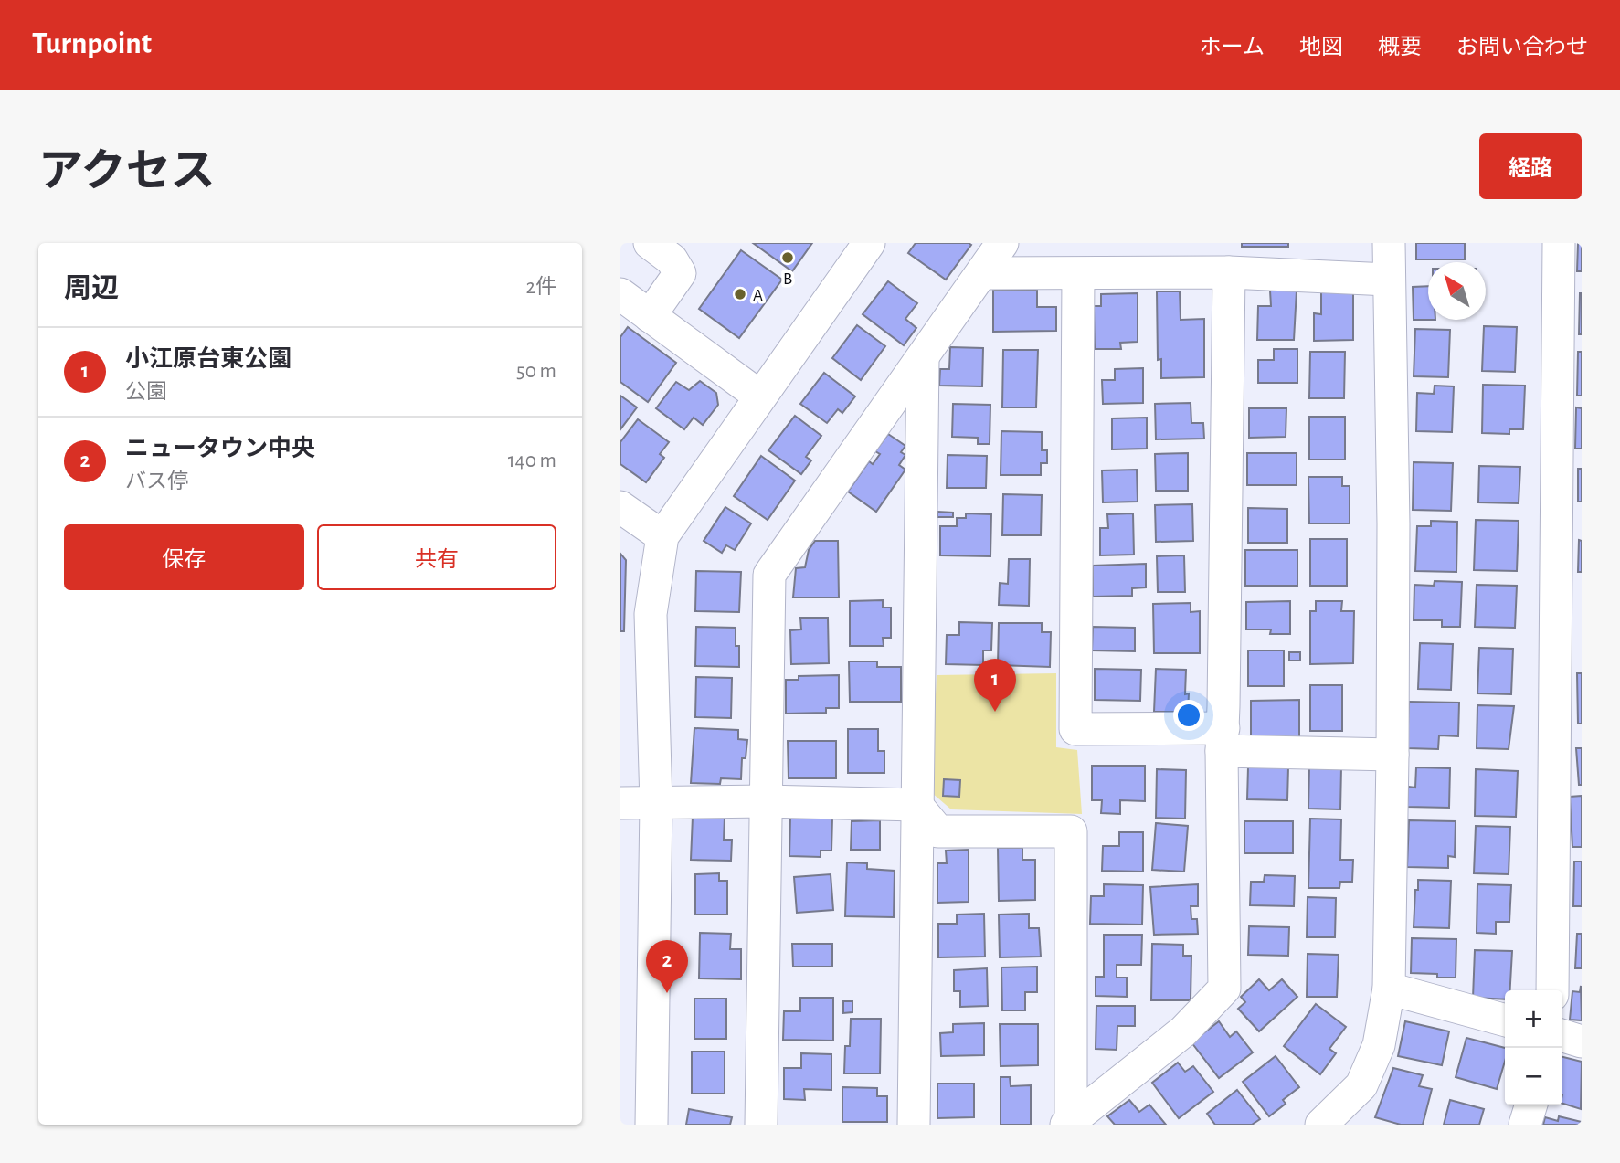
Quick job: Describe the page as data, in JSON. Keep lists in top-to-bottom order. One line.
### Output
{"places":["B","A"],"north":"top left","page":{"header":"Turnpoint","nav":["ホーム","地図","概要","お問い合わせ"],"title":"アクセス","buttons":["経路",["保存","共有"]],"heading":["周辺","2件"],"list":[{"mark":"1","name":"小江原台東公園","note":"公園","value":"50 m"},{"mark":"2","name":"ニュータウン中央","note":"バス停","value":"140 m"}],"pins":["1","2"],"map_buttons":["+","−"]}}
